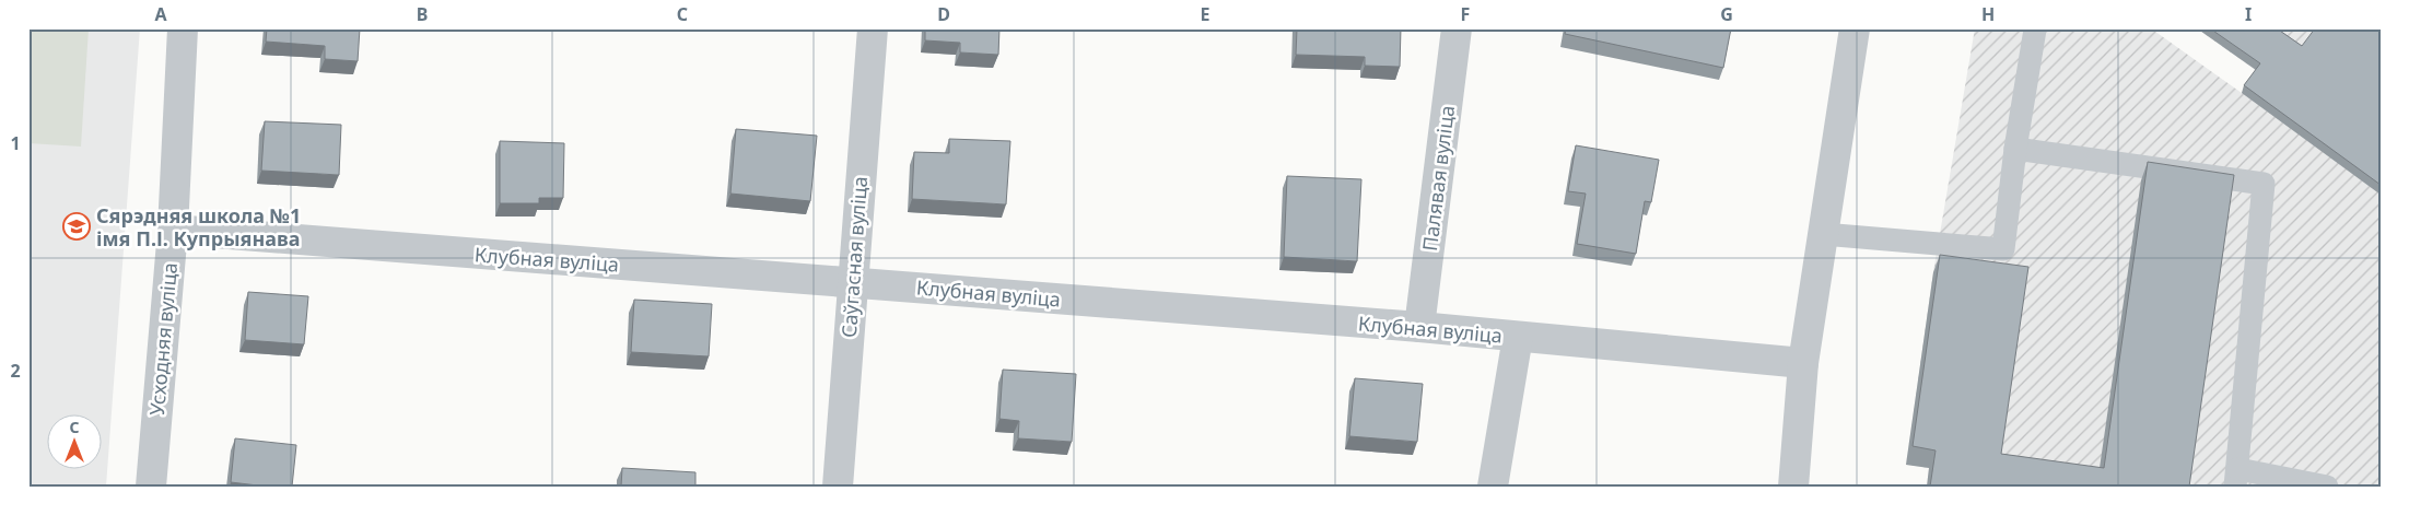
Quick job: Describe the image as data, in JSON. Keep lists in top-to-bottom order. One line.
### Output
{"streets":{"street":["Палявая вуліца","Саўгасная вуліца","Клубная вуліца","Усходняя вуліца"]},"crossings":[["Палявая вуліца","Клубная вуліца"],["Саўгасная вуліца","Клубная вуліца"],["Клубная вуліца","Усходняя вуліца"]],"places":{"school or university":["Сярэдняя школа №1 імя П.І. Купрыянава"]},"north":"top","grid":{"columns":["A","B","C","D","E","F","G","H","I"],"rows":["1","2"]}}
